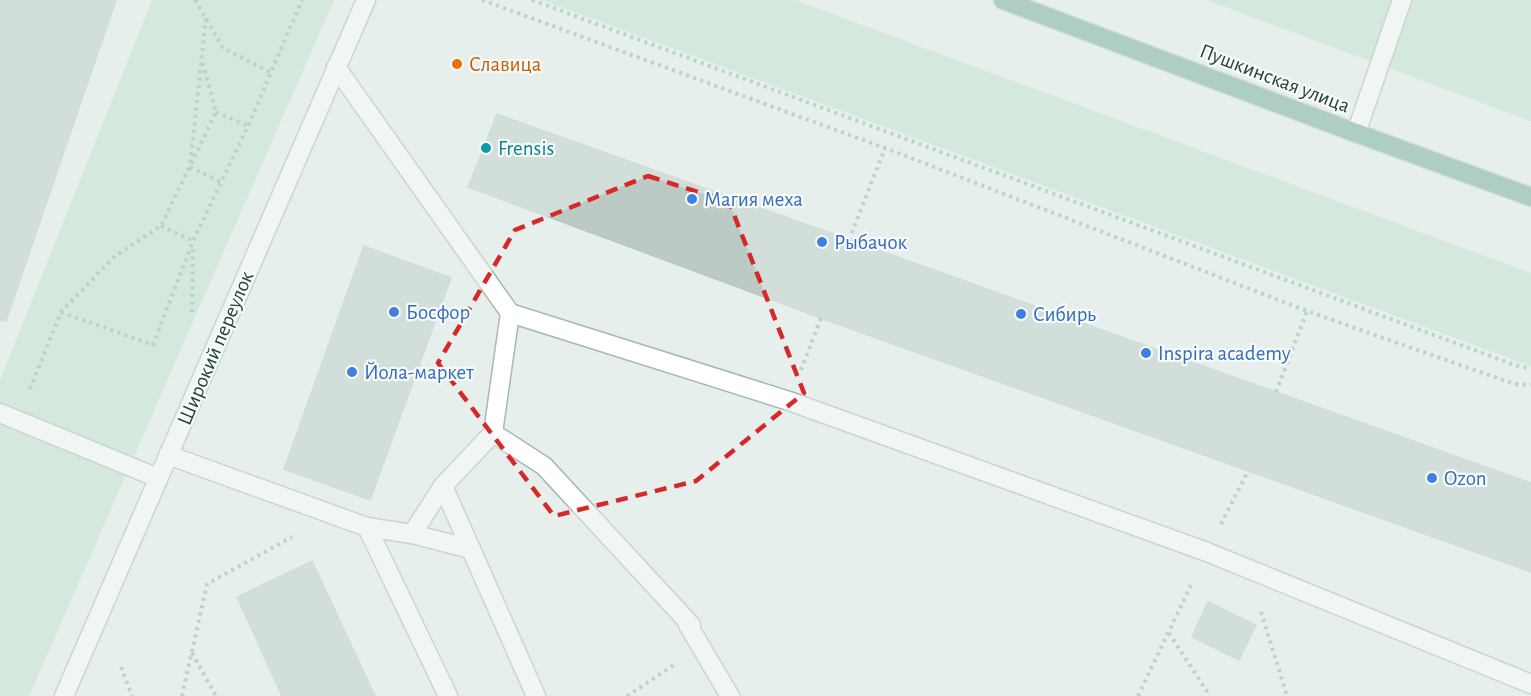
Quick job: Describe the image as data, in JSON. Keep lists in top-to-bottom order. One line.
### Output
{"streets":{"main road":["Пушкинская улица"],"street":["Широкий переулок"]},"places":["Славица","Frensis","Магия меха","Рыбачок","Босфор","Сибирь","Inspira academy","Йола-маркет","Ozon"]}
